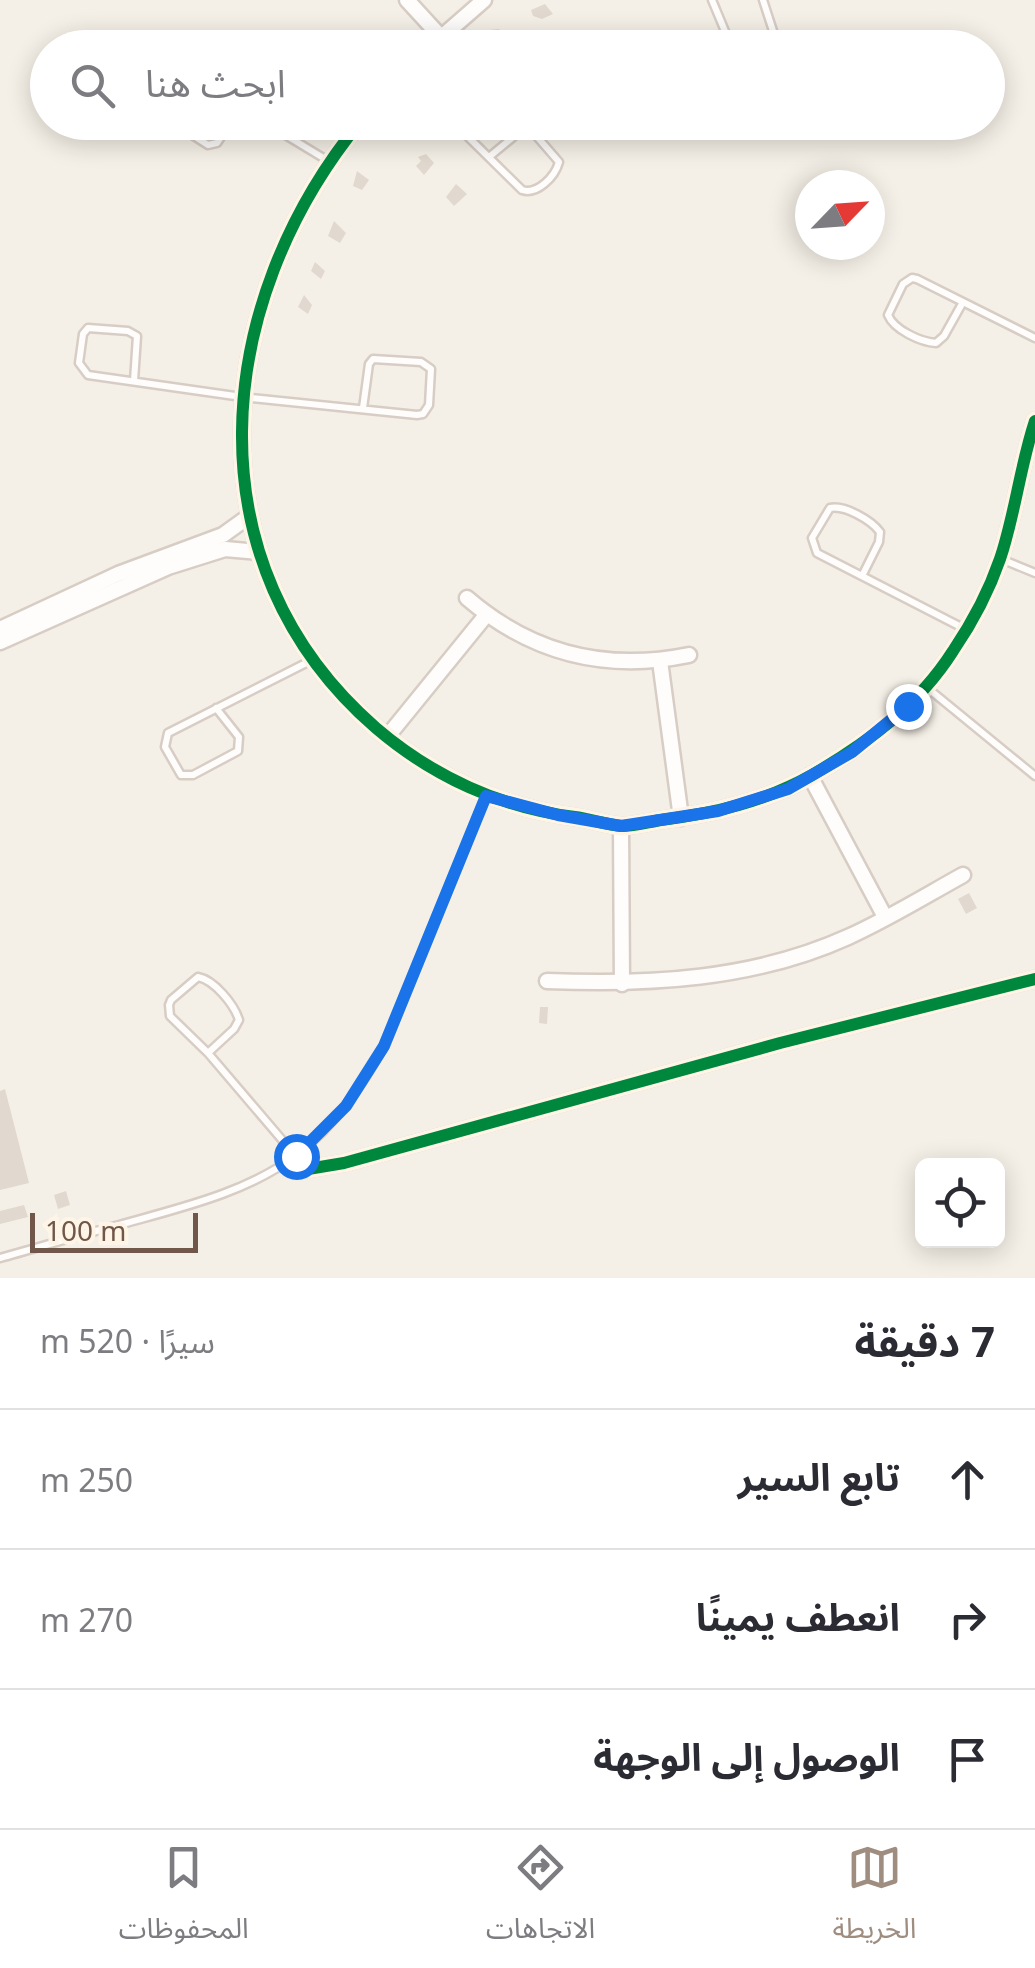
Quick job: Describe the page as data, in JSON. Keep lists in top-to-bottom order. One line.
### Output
{"scale_bar":"100 m","north":"top right","page":{"search":"ابحث هنا","scale":"100 m","heading":["7 دقيقة","سيرًا · 520 m"],"list":[["تابع السير","250 m"],["انعطف يمينًا","270 m"],"الوصول إلى الوجهة"],"nav":["الخريطة","الاتجاهات","المحفوظات"]}}
